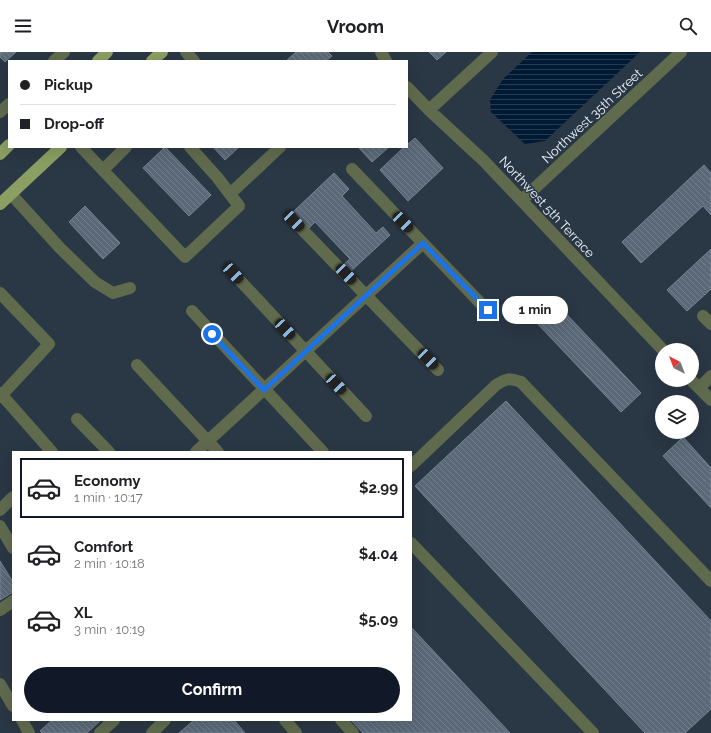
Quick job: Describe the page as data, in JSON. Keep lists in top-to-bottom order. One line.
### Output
{"streets":{"street":["Northwest 35th Street","Northwest 5th Terrace"]},"crossings":[["Northwest 35th Street","Northwest 5th Terrace"]],"north":"top left","page":{"header":"Vroom","banner":["Pickup","Drop-off"],"bubble":"1 min","list":[{"name":"Economy","note":"1 min · 10:17","value":"$2.99"},{"name":"Comfort","note":"2 min · 10:18","value":"$4.04"},{"name":"XL","note":"3 min · 10:19","value":"$5.09"}],"buttons":"Confirm"}}
